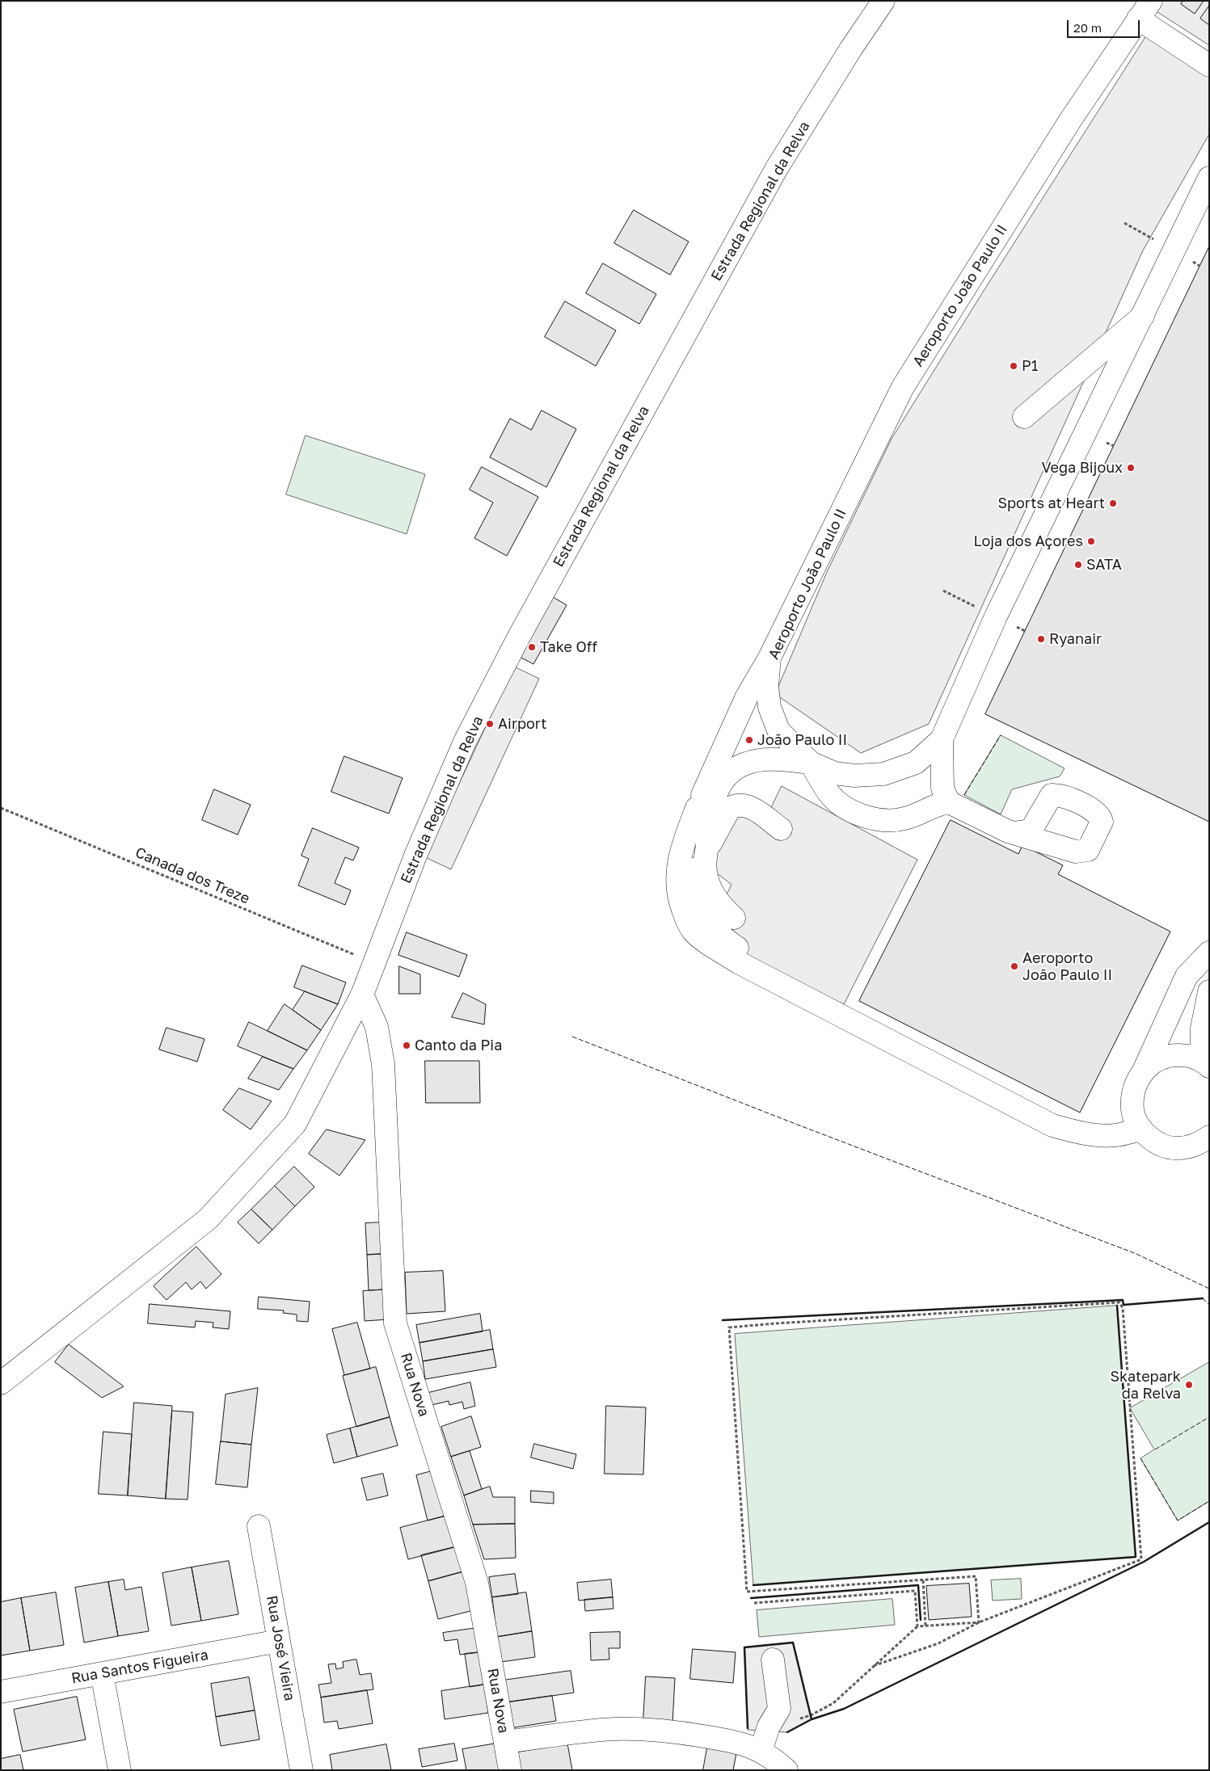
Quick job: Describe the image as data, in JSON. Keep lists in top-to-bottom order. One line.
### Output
{"streets":{"main road":["Estrada Regional da Relva","Aeroporto João Paulo II","Rua Nova","Rua José Vieira","Rua Santos Figueira"],"path":["Canada dos Treze"]},"crossings":[["Estrada Regional da Relva","Canada dos Treze"],["Estrada Regional da Relva","Rua Nova"],["Rua José Vieira","Rua Santos Figueira"]],"places":["P1","Vega Bijoux","Sports at Heart","Loja dos Açores","SATA","Ryanair","Take Off","Airport","João Paulo II","Aeroporto João Paulo II","Canto da Pia","Skatepark da Relva"],"scale_bar":"20 m"}
